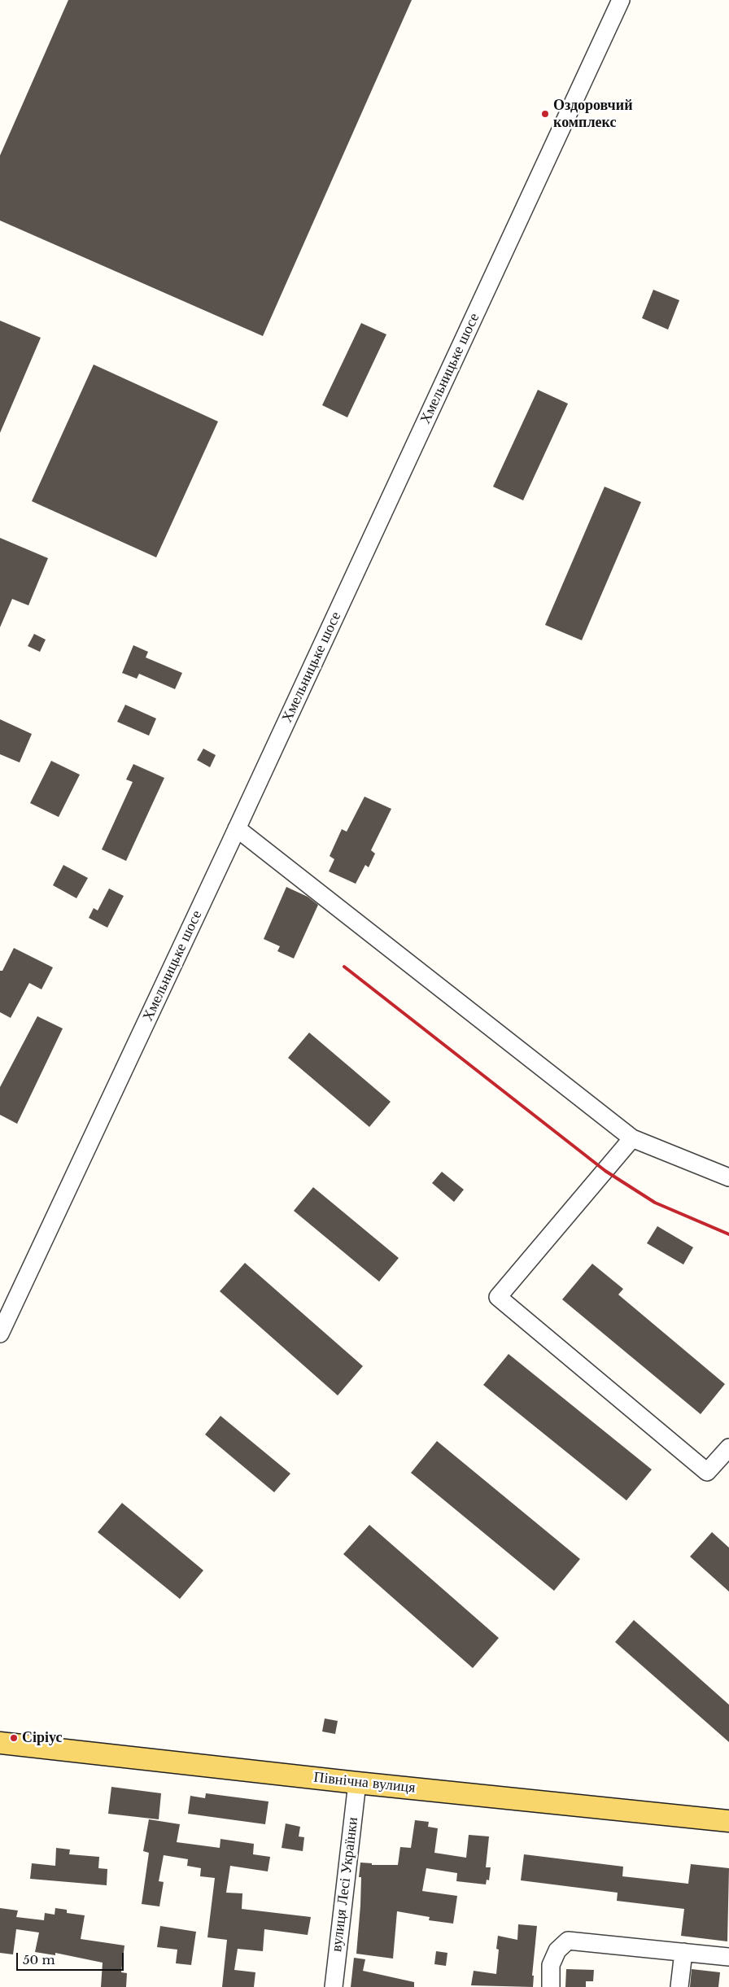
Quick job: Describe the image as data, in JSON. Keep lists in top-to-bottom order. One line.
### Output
{"streets":{"main road":["Північна вулиця"],"street":["Хмельницьке шосе","вулиця Лесі Українки"]},"crossings":[["Північна вулиця","вулиця Лесі Українки"]],"places":["Оздоровчий комплекс","Сіріус"],"scale_bar":"50 m"}
